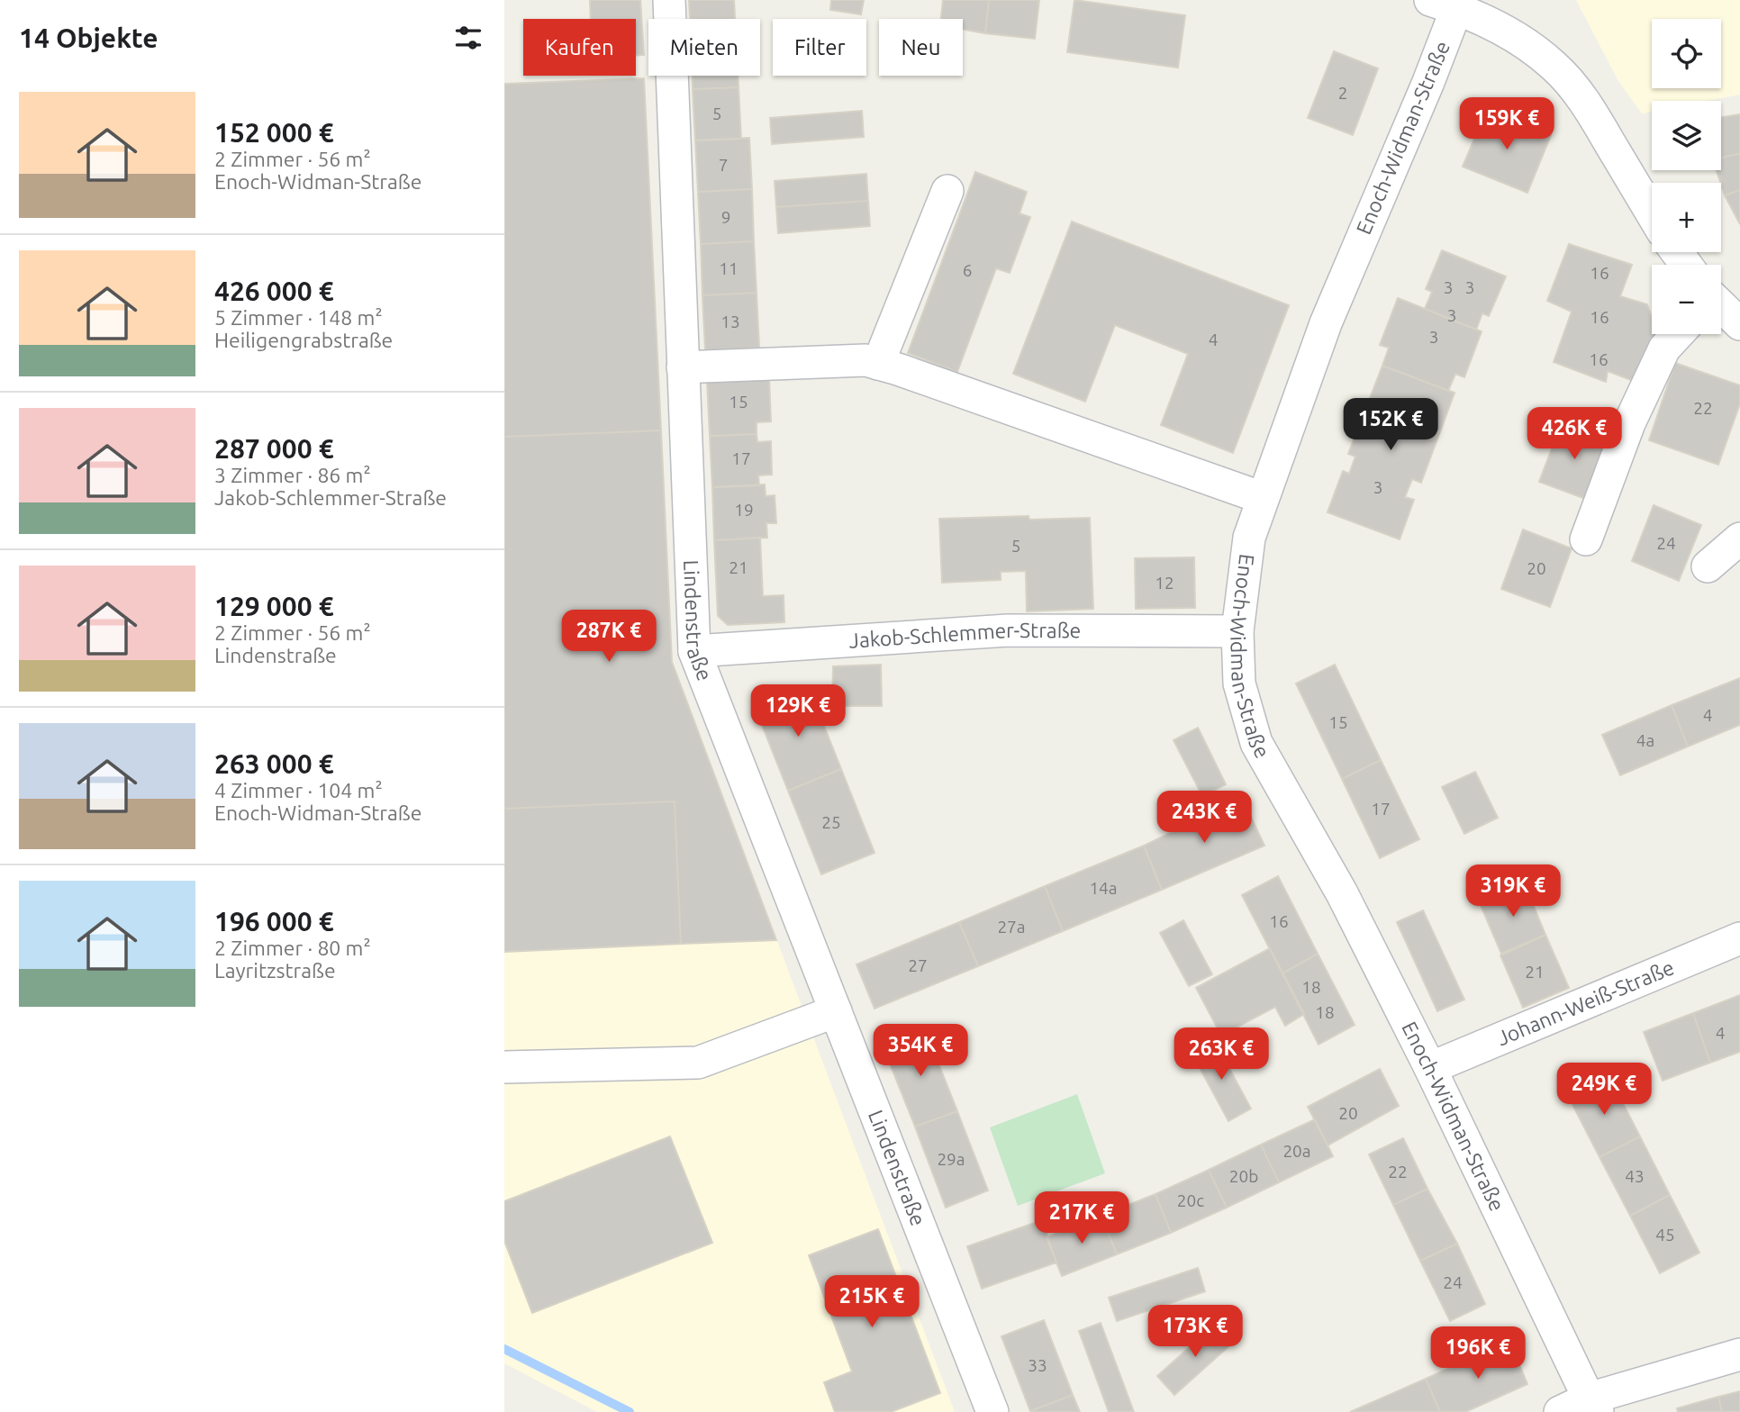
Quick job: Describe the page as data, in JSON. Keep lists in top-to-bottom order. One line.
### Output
{"streets":{"street":["Enoch-Widman-Straße","Lindenstraße","Jakob-Schlemmer-Straße","Johann-Weiß-Straße"]},"crossings":[["Enoch-Widman-Straße","Jakob-Schlemmer-Straße"],["Enoch-Widman-Straße","Johann-Weiß-Straße"],["Lindenstraße","Jakob-Schlemmer-Straße"]],"house_numbers":["2","5","7","9","11","6","16","3","3","3","16","13","3","4","16","15","22","17","3","19","24","5","21","20","12","4","15","4a","17","25","14a","16","27a","27","21","18","18","4","20","20a","29a","22","20b","43","20c","45","24","33"],"page":{"heading":"14 Objekte","map_buttons":["+","−"],"chip":["Kaufen","Mieten","Filter","Neu"],"list":[{"name":"152 000 €","note":"2 Zimmer · 56 m² · Enoch-Widman-Straße"},{"name":"426 000 €","note":"5 Zimmer · 148 m² · Heiligengrabstraße"},{"name":"287 000 €","note":"3 Zimmer · 86 m² · Jakob-Schlemmer-Straße"},{"name":"129 000 €","note":"2 Zimmer · 56 m² · Lindenstraße"},{"name":"263 000 €","note":"4 Zimmer · 104 m² · Enoch-Widman-Straße"},{"name":"196 000 €","note":"2 Zimmer · 80 m² · Layritzstraße"}],"price":["159K €","152K €","426K €","287K €","129K €","243K €","319K €","354K €","263K €","249K €","217K €","215K €","173K €","196K €"]}}
